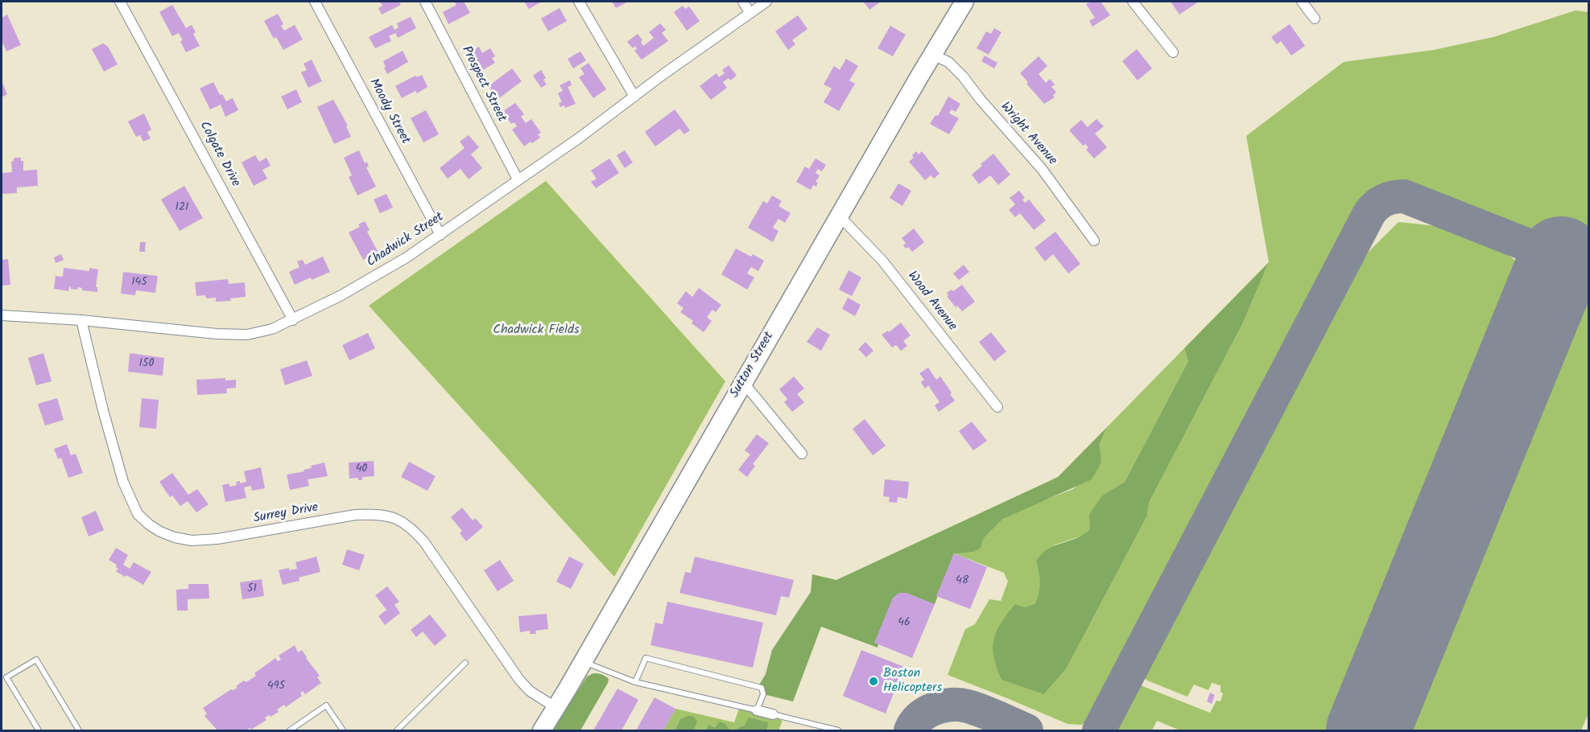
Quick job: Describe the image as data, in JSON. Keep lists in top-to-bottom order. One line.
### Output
{"streets":{"highway":["Sutton Street"],"street":["Prospect Street","Moody Street","Wright Avenue","Colgate Drive","Chadwick Street","Wood Avenue","Surrey Drive"]},"crossings":[["Prospect Street","Chadwick Street"],["Moody Street","Chadwick Street"],["Wright Avenue","Sutton Street"],["Colgate Drive","Chadwick Street"],["Chadwick Street","Surrey Drive"],["Wood Avenue","Sutton Street"],["Sutton Street","Surrey Drive"]],"parks":["Chadwick Fields"],"places":["Boston Helicopters"],"house_numbers":["121","145","150","40","48","51","46","495"]}
